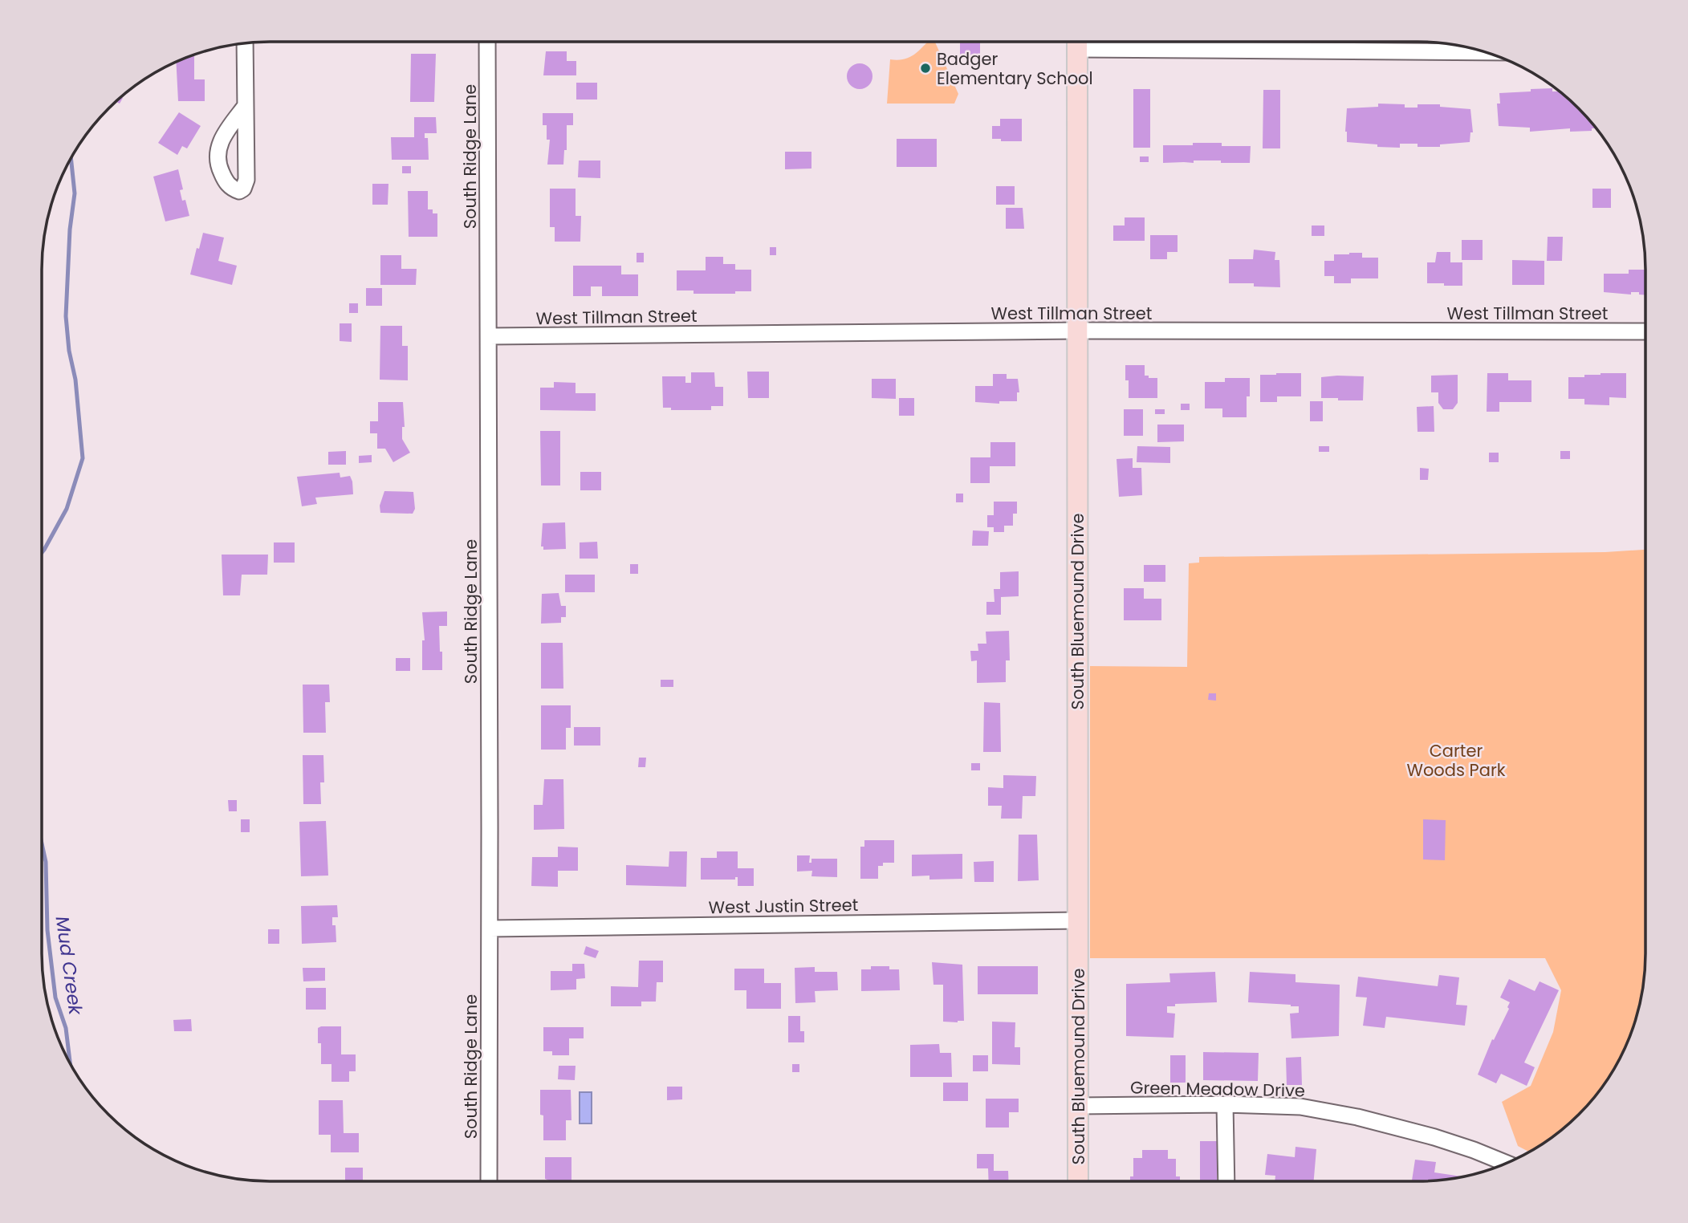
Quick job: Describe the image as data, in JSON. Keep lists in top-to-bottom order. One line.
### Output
{"streets":{"main road":["South Bluemound Drive"],"street":["South Ridge Lane","West Tillman Street","West Justin Street","Green Meadow Drive"]},"crossings":[["South Ridge Lane","West Tillman Street"],["South Ridge Lane","West Justin Street"],["West Tillman Street","South Bluemound Drive"],["South Bluemound Drive","West Justin Street"],["South Bluemound Drive","Green Meadow Drive"]],"water":["Mud Creek"],"parks":["Carter Woods Park"],"places":["Badger Elementary School"]}
